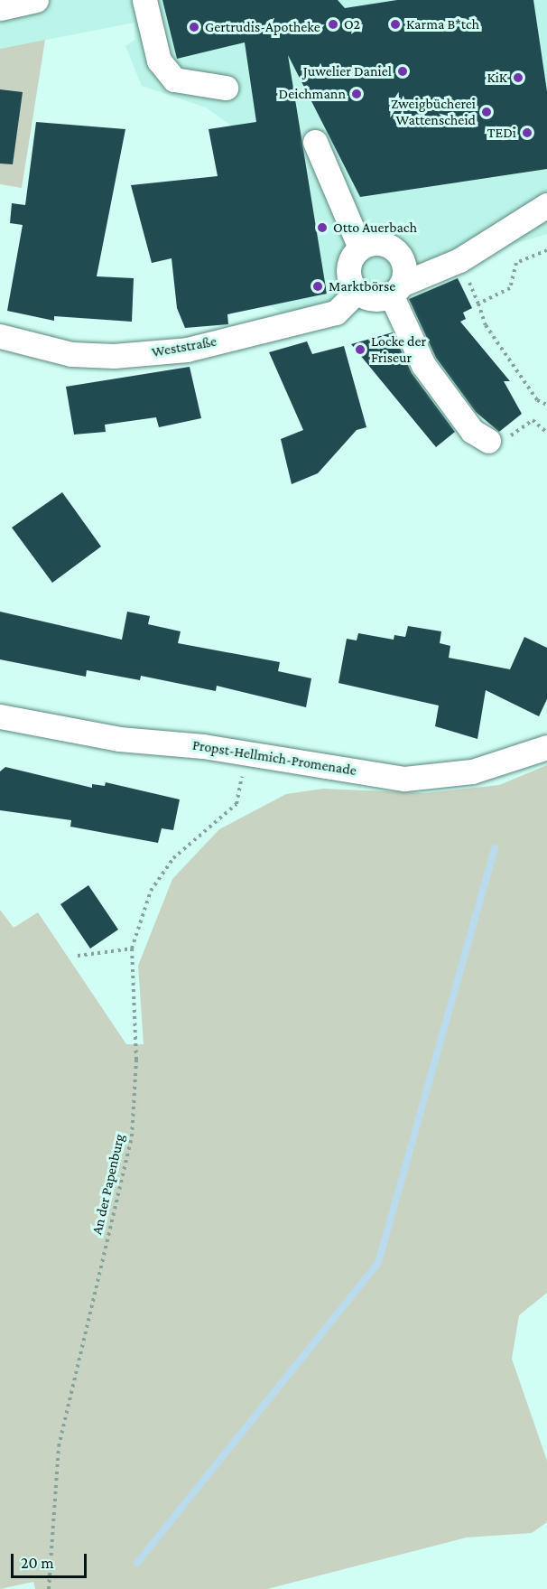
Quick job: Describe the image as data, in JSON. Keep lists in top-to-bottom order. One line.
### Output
{"streets":{"street":["Weststraße","Propst-Hellmich-Promenade"],"path":["An der Papenburg"]},"crossings":[["Propst-Hellmich-Promenade","An der Papenburg"]],"places":["O2","Karma B*tch","Gertrudis-Apotheke","Juwelier Daniel","KiK","Deichmann","Zweigbücherei Wattenscheid","TEDi","Otto Auerbach","Marktbörse","Locke der Friseur"],"scale_bar":"20 m"}
